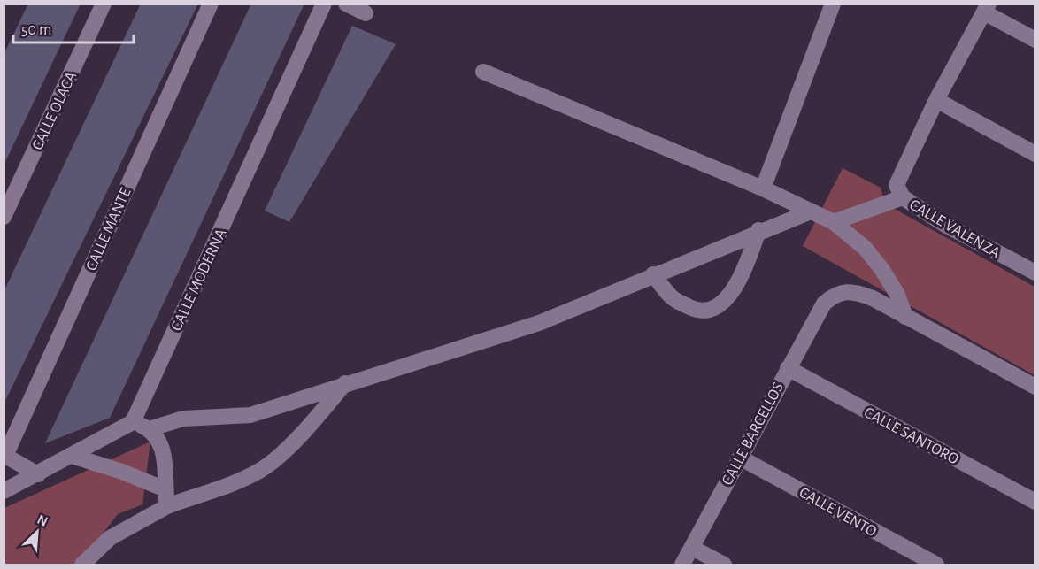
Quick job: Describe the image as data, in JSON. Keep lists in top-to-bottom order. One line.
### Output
{"streets":{"street":["CALLE OLACA","CALLE VALENZA","CALLE MANTE","CALLE MODERNA","CALLE BARCELLOS","CALLE SANTORO","CALLE VENTO"]},"crossings":[["CALLE BARCELLOS","CALLE SANTORO"],["CALLE BARCELLOS","CALLE VENTO"]],"scale_bar":"50 m","north":"top right"}
